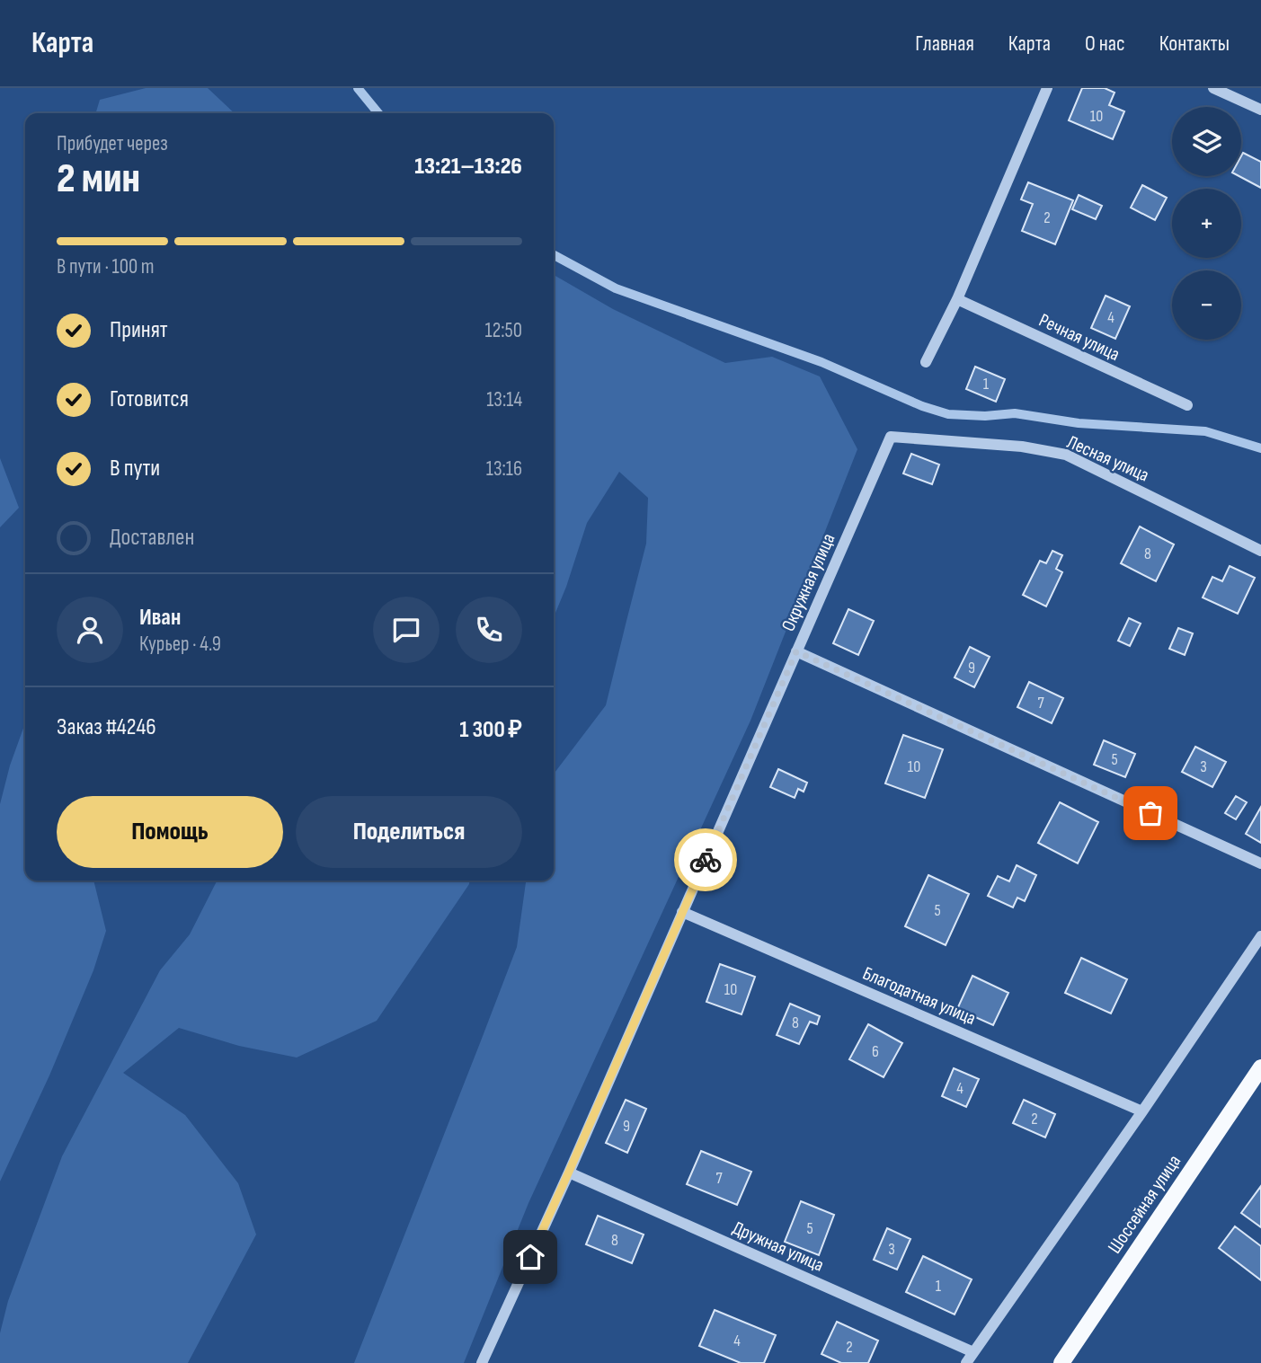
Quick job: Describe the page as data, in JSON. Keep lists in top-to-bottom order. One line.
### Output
{"streets":{"main road":["Шоссейная улица"],"street":["Речная улица","Лесная улица","Окружная улица","Благодатная улица","Дружная улица"]},"crossings":[["Лесная улица","Окружная улица"],["Окружная улица","Благодатная улица"],["Окружная улица","Дружная улица"]],"house_numbers":["10","2","4","1","8","9","7","5","10","3","5","10","8","6","4","2","9","7","5","8","3","1","4","2"],"page":{"header":"Карта","nav":["Главная","Карта","О нас","Контакты"],"map_buttons":["+","−"],"heading":["2 мин","Прибудет через","13:21–13:26"],"panel":["Иван","Курьер · 4.9","Заказ #4246","1 300 ₽"],"bar":"В пути · 100 m","list":[["Принят","12:50"],["Готовится","13:14"],["В пути","13:16"],"Доставлен"],"buttons":["Помощь","Поделиться"]}}
